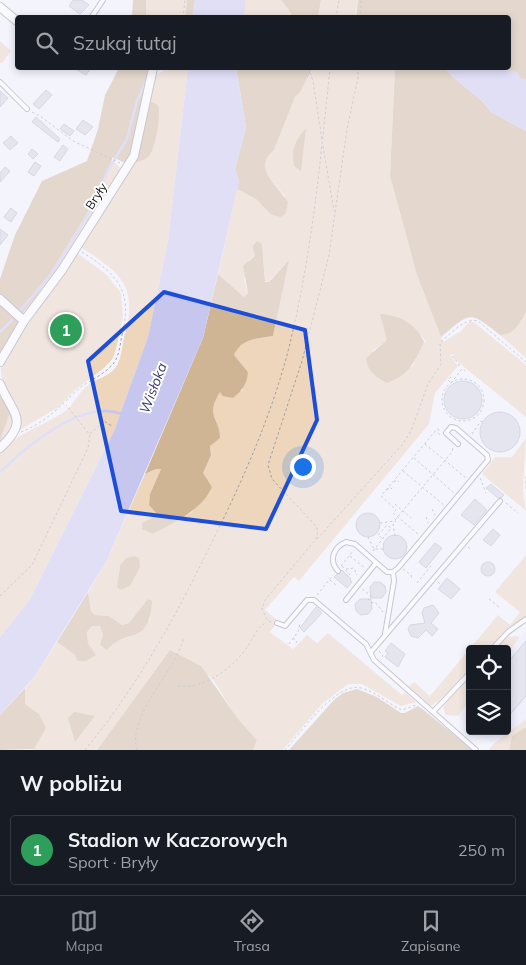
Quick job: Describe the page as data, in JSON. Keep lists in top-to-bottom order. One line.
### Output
{"streets":{"street":["Bryły"]},"water":["Wisłoka"],"page":{"search":"Szukaj tutaj","pins":"1","heading":"W pobliżu","list":[{"mark":"1","name":"Stadion w Kaczorowych","note":"Sport · Bryły","value":"250 m"}],"nav":["Mapa","Trasa","Zapisane"]}}
